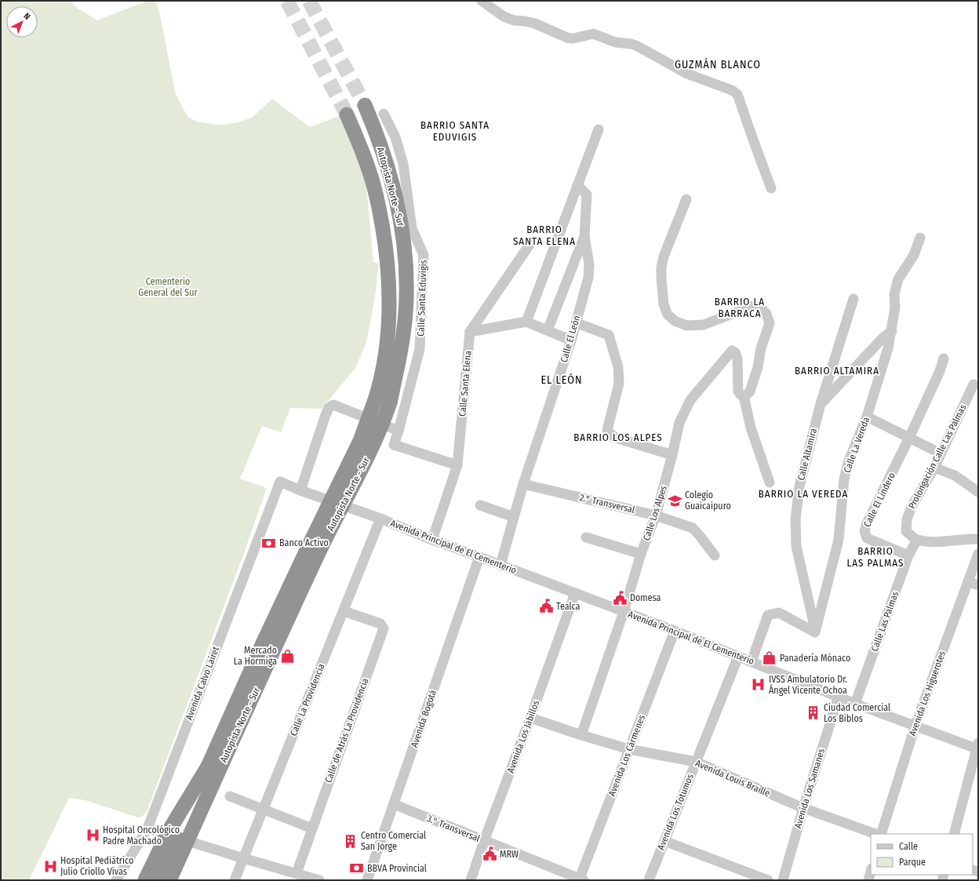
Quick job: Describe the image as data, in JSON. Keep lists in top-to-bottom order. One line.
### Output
{"streets":{"highway":["Autopista Norte - Sur"],"street":["Calle Santa Eduvigis","Calle El León","Calle Santa Elena","Calle La Vereda","Calle Altamira","Prolongación Calle Las Palmas","Calle El Lindero","2.° Transversal","Calle Los Alpes","Avenida Principal de El Cementerio","Calle Las Palmas","Avenida Calvo Lairet","Avenida Los Higuerotes","Calle La Providencia","Avenida Bogotá","Calle de Atrás La Providencia","Avenida Los Jabillos","Avenida Los Cármenes","Avenida Louis Braille","Avenida Los Samanes","Avenida Los Totumos","3.° Transversal"]},"crossings":[["Calle Santa Eduvigis","Calle Santa Elena"],["Calle El León","2.° Transversal"],["Calle El León","Avenida Principal de El Cementerio"],["Calle Santa Elena","Avenida Principal de El Cementerio"],["Calle La Vereda","Calle Altamira"],["Prolongación Calle Las Palmas","Calle Las Palmas"],["Calle El Lindero","Calle Las Palmas"],["2.° Transversal","Calle Los Alpes"],["Calle Los Alpes","Avenida Principal de El Cementerio"],["Calle Los Alpes","Avenida Louis Braille"],["Avenida Principal de El Cementerio","Calle Las Palmas"],["Avenida Principal de El Cementerio","Avenida Calvo Lairet"],["Avenida Principal de El Cementerio","Avenida Los Higuerotes"],["Avenida Principal de El Cementerio","Calle La Providencia"],["Avenida Principal de El Cementerio","Avenida Bogotá"],["Avenida Principal de El Cementerio","Avenida Los Jabillos"],["Avenida Principal de El Cementerio","Avenida Los Cármenes"],["Avenida Principal de El Cementerio","Avenida Los Samanes"],["Avenida Principal de El Cementerio","Avenida Los Totumos"],["Calle La Providencia","Calle de Atrás La Providencia"],["Avenida Bogotá","3.° Transversal"],["Avenida Los Jabillos","Avenida Louis Braille"],["Avenida Los Jabillos","3.° Transversal"],["Avenida Los Cármenes","Avenida Louis Braille"],["Avenida Los Cármenes","3.° Transversal"],["Avenida Louis Braille","Avenida Los Samanes"],["Avenida Louis Braille","Avenida Los Totumos"]],"districts":["GUZMÁN BLANCO","BARRIO SANTA EDUVIGIS","BARRIO SANTA ELENA","BARRIO LA BARRACA","BARRIO ALTAMIRA","EL LEÓN","BARRIO LOS ALPES","BARRIO LA VEREDA","BARRIO LAS PALMAS"],"parks":["Cementerio General del Sur"],"places":{"school or university":["Colegio Guaicaipuro"],"bank":["Banco Activo","BBVA Provincial"],"public building":["Domesa","Tealca","MRW"],"shop":["Mercado La Hormiga","Panadería Mónaco"],"hospital":["IVSS Ambulatorio Dr. Ángel Vicente Ochoa","Hospital Oncológico Padre Machado","Hospital Pediátrico Julio Criollo Vivas"],"building":["Ciudad Comercial Los Biblos","Centro Comercial San Jorge"]},"legend":["Calle","Parque"],"north":"top right"}
